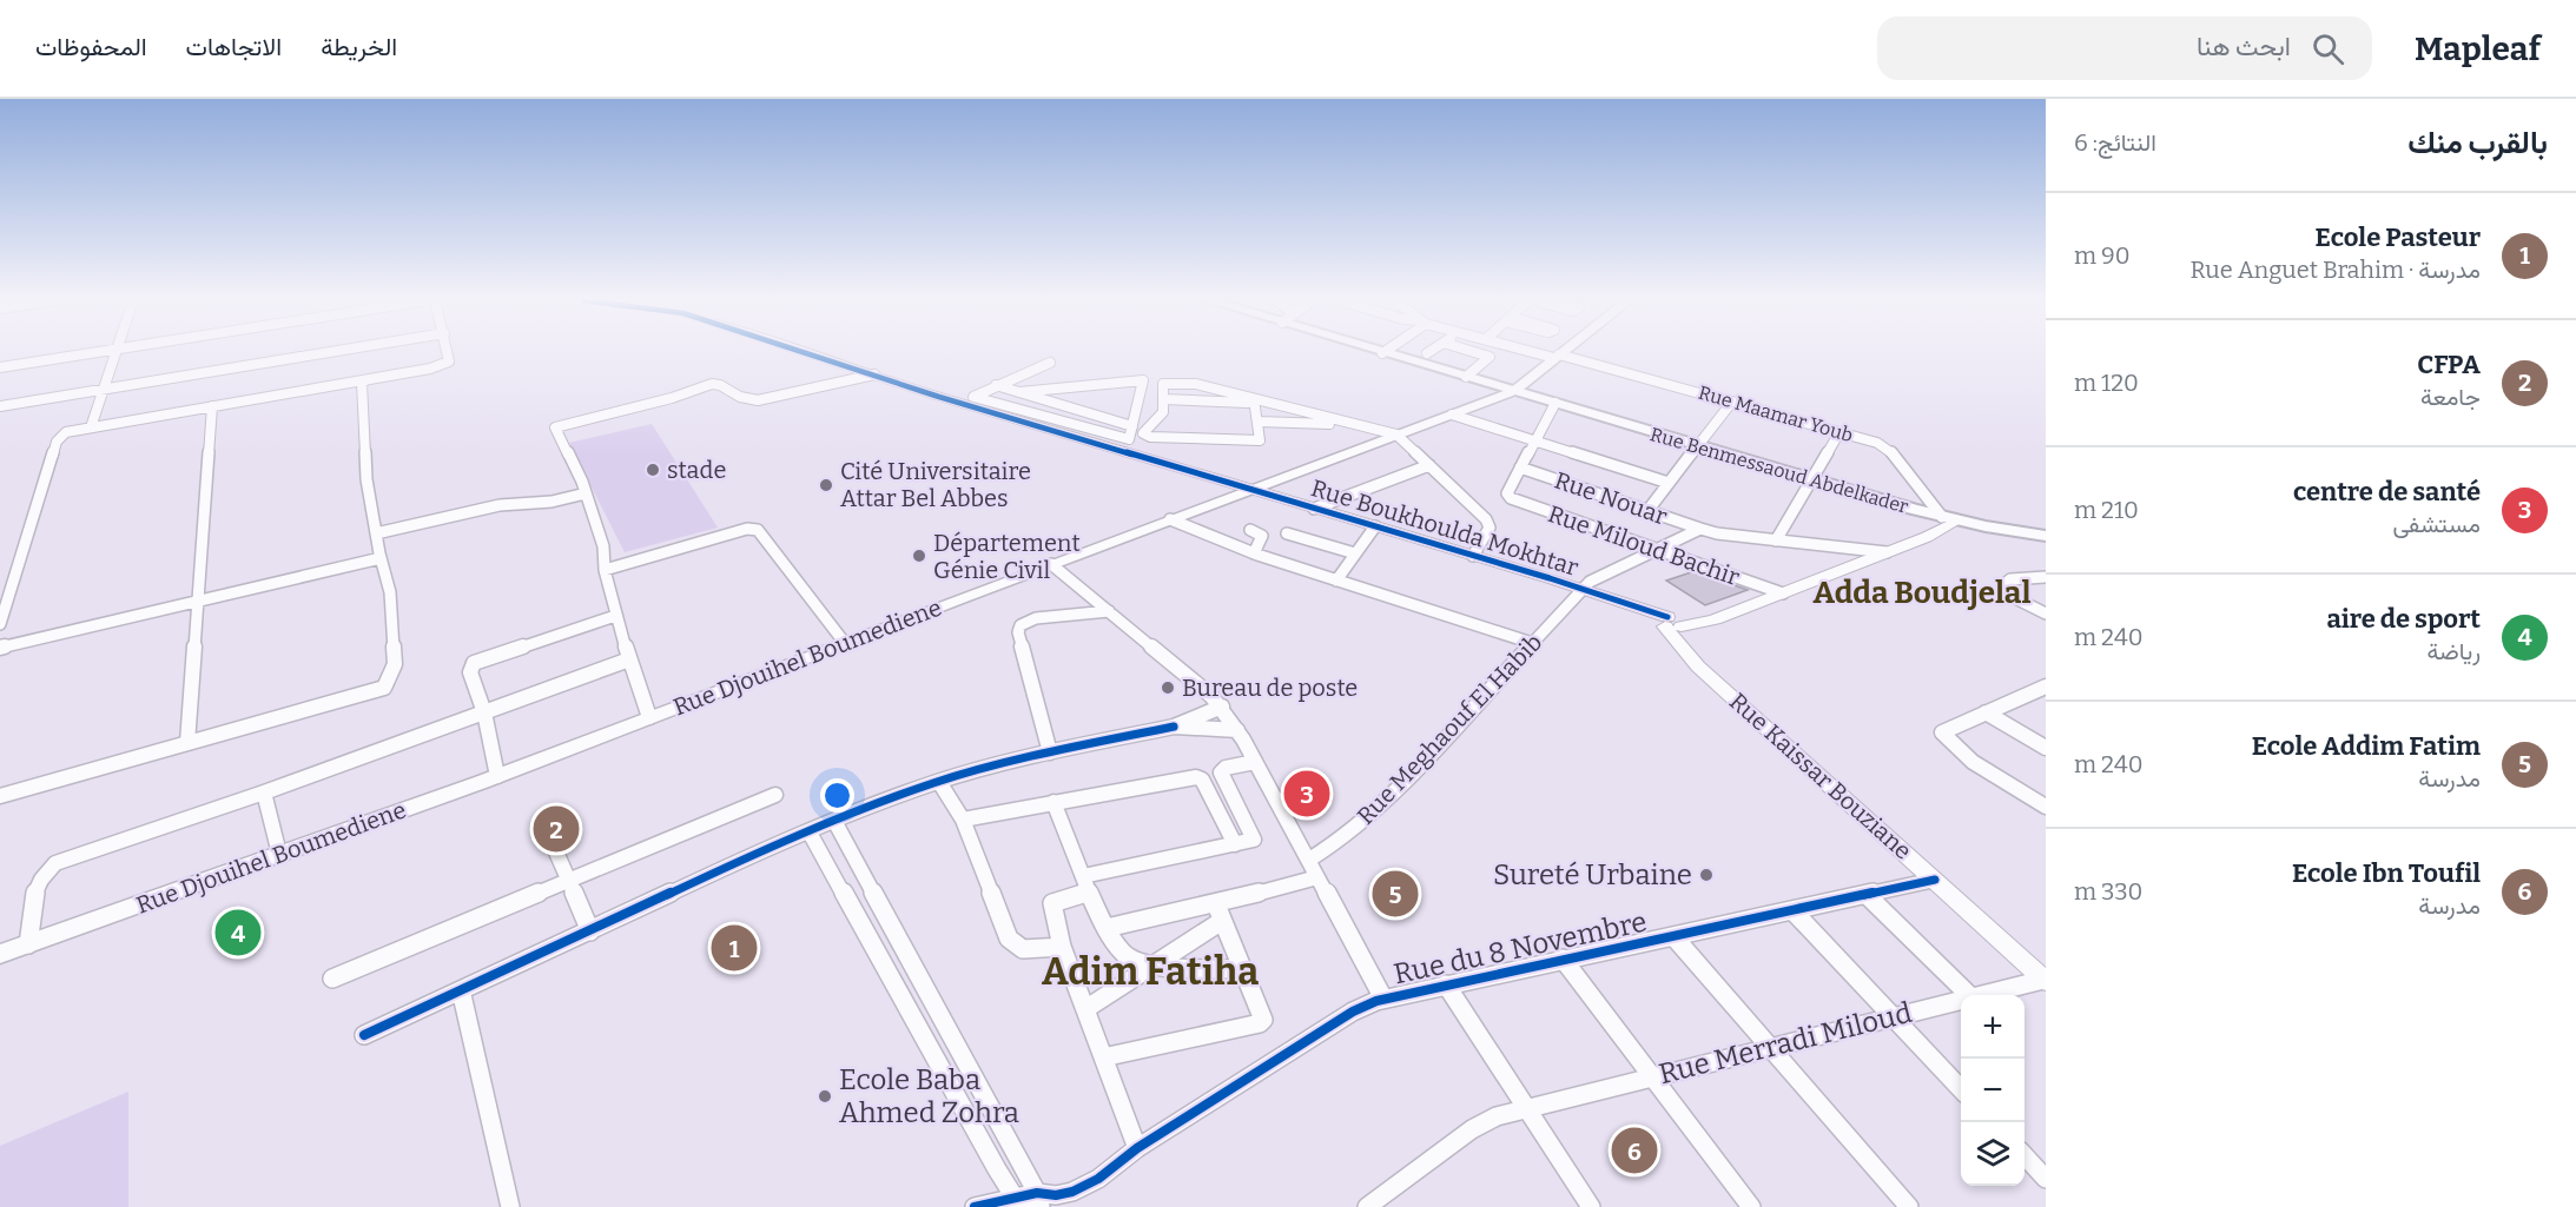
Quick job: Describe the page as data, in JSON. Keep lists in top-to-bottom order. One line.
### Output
{"streets":{"main road":["Rue Benmessaoud Abdelkader","Rue Djouihel Boumediene"],"street":["Rue Maamar Youb","Rue Nouar","Rue Boukhoulda Mokhtar","Rue Miloud Bachir","Rue Meghaouf El Habib","Rue Kaissar Bouziane","Rue du 8 Novembre","Rue Merradi Miloud"]},"crossings":[["Rue Maamar Youb","Rue Benmessaoud Abdelkader"],["Rue Maamar Youb","Rue Djouihel Boumediene"],["Rue Benmessaoud Abdelkader","Rue Djouihel Boumediene"],["Rue Nouar","Rue Miloud Bachir"],["Rue Nouar","Rue Meghaouf El Habib"],["Rue Boukhoulda Mokhtar","Rue Djouihel Boumediene"],["Rue Boukhoulda Mokhtar","Rue Meghaouf El Habib"],["Rue Boukhoulda Mokhtar","Rue Kaissar Bouziane"],["Rue Miloud Bachir","Rue Meghaouf El Habib"],["Rue Kaissar Bouziane","Rue du 8 Novembre"],["Rue Kaissar Bouziane","Rue Merradi Miloud"]],"districts":["Adda Boudjelal","Adim Fatiha"],"places":["stade","Cité Universitaire Attar Bel Abbes","Département Génie Civil","Bureau de poste","Sureté Urbaine","Ecole Baba Ahmed Zohra"],"page":{"header":"Mapleaf","search":"ابحث هنا","nav":["الخريطة","الاتجاهات","المحفوظات"],"heading":["بالقرب منك","النتائج: 6"],"list":[{"mark":"1","name":"Ecole Pasteur","note":"مدرسة · Rue Anguet Brahim","value":"90 m"},{"mark":"2","name":"CFPA","note":"جامعة","value":"120 m"},{"mark":"3","name":"centre de santé","note":"مستشفى","value":"210 m"},{"mark":"4","name":"aire de sport","note":"رياضة","value":"240 m"},{"mark":"5","name":"Ecole Addim Fatim","note":"مدرسة","value":"240 m"},{"mark":"6","name":"Ecole Ibn Toufil","note":"مدرسة","value":"330 m"}],"pins":["3","2","5","4","1","6"],"map_buttons":["+","−"]}}
